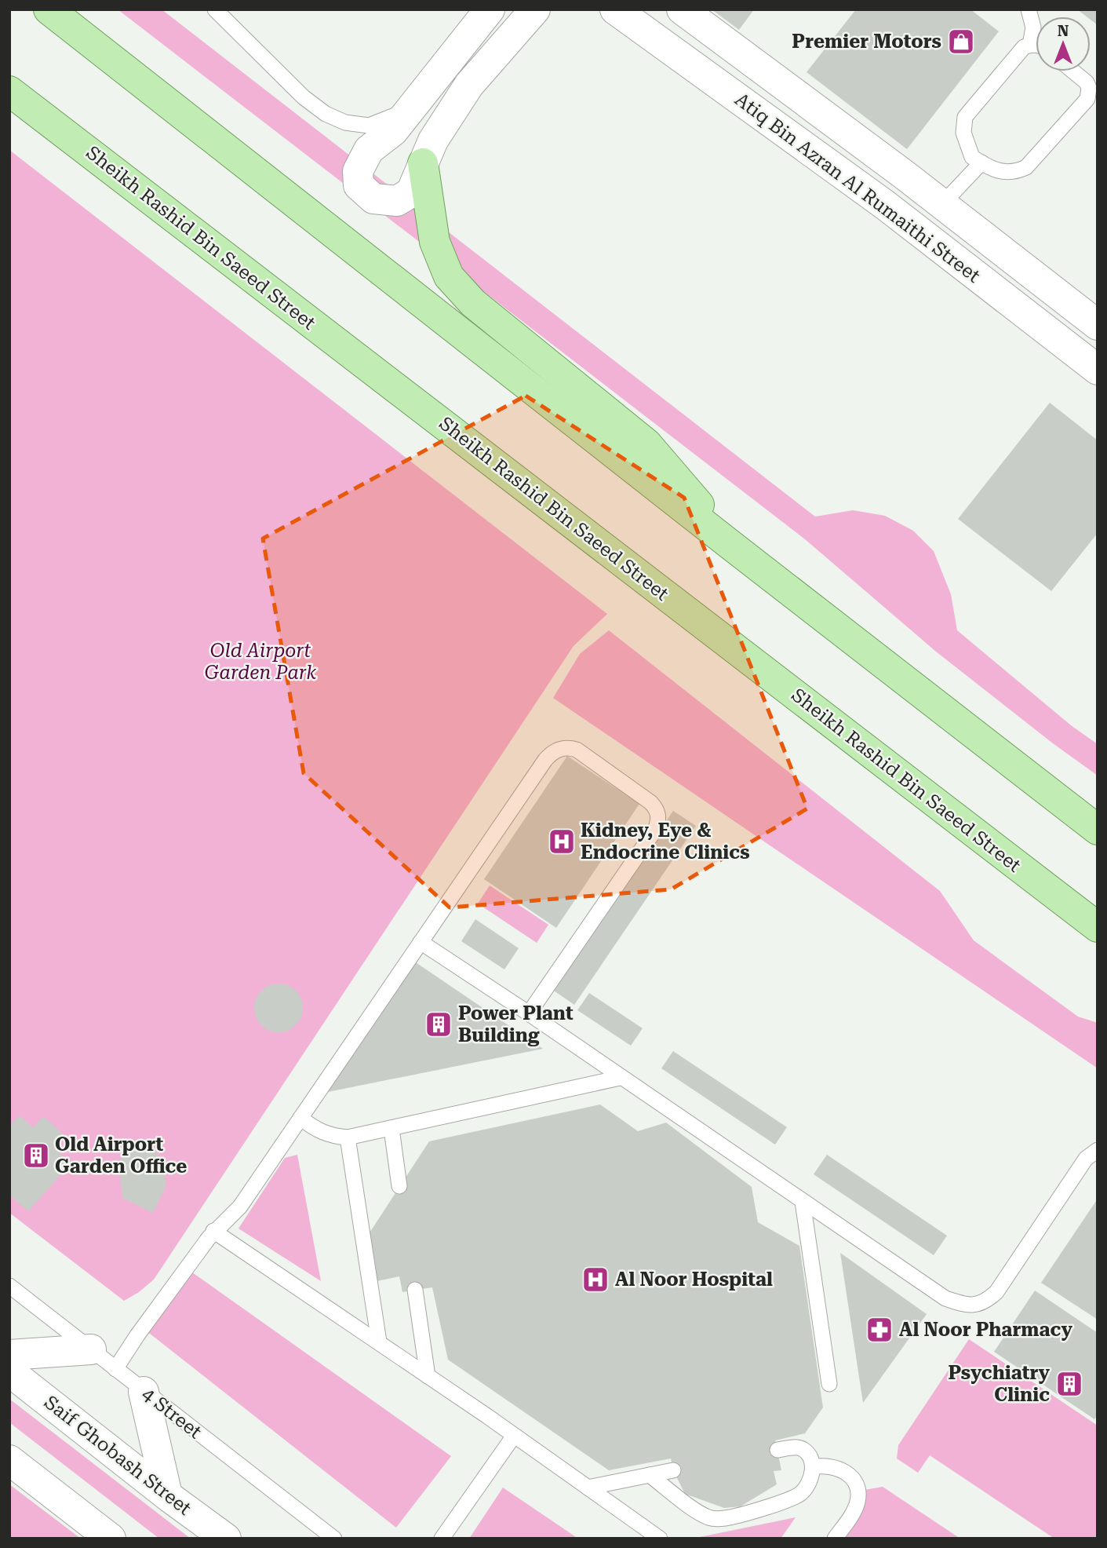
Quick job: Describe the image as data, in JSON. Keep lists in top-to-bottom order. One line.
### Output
{"streets":{"main road":["Sheikh Rashid Bin Saeed Street"],"street":["Atiq Bin Azran Al Rumaithi Street","Saif Ghobash Street"],"lane":["4 Street"]},"parks":["Old Airport Garden Park"],"places":{"shop":["Premier Motors"],"hospital":["Kidney, Eye & Endocrine Clinics","Al Noor Hospital"],"building":["Power Plant Building","Old Airport Garden Office","Psychiatry Clinic"],"pharmacy":["Al Noor Pharmacy"]},"north":"top"}
